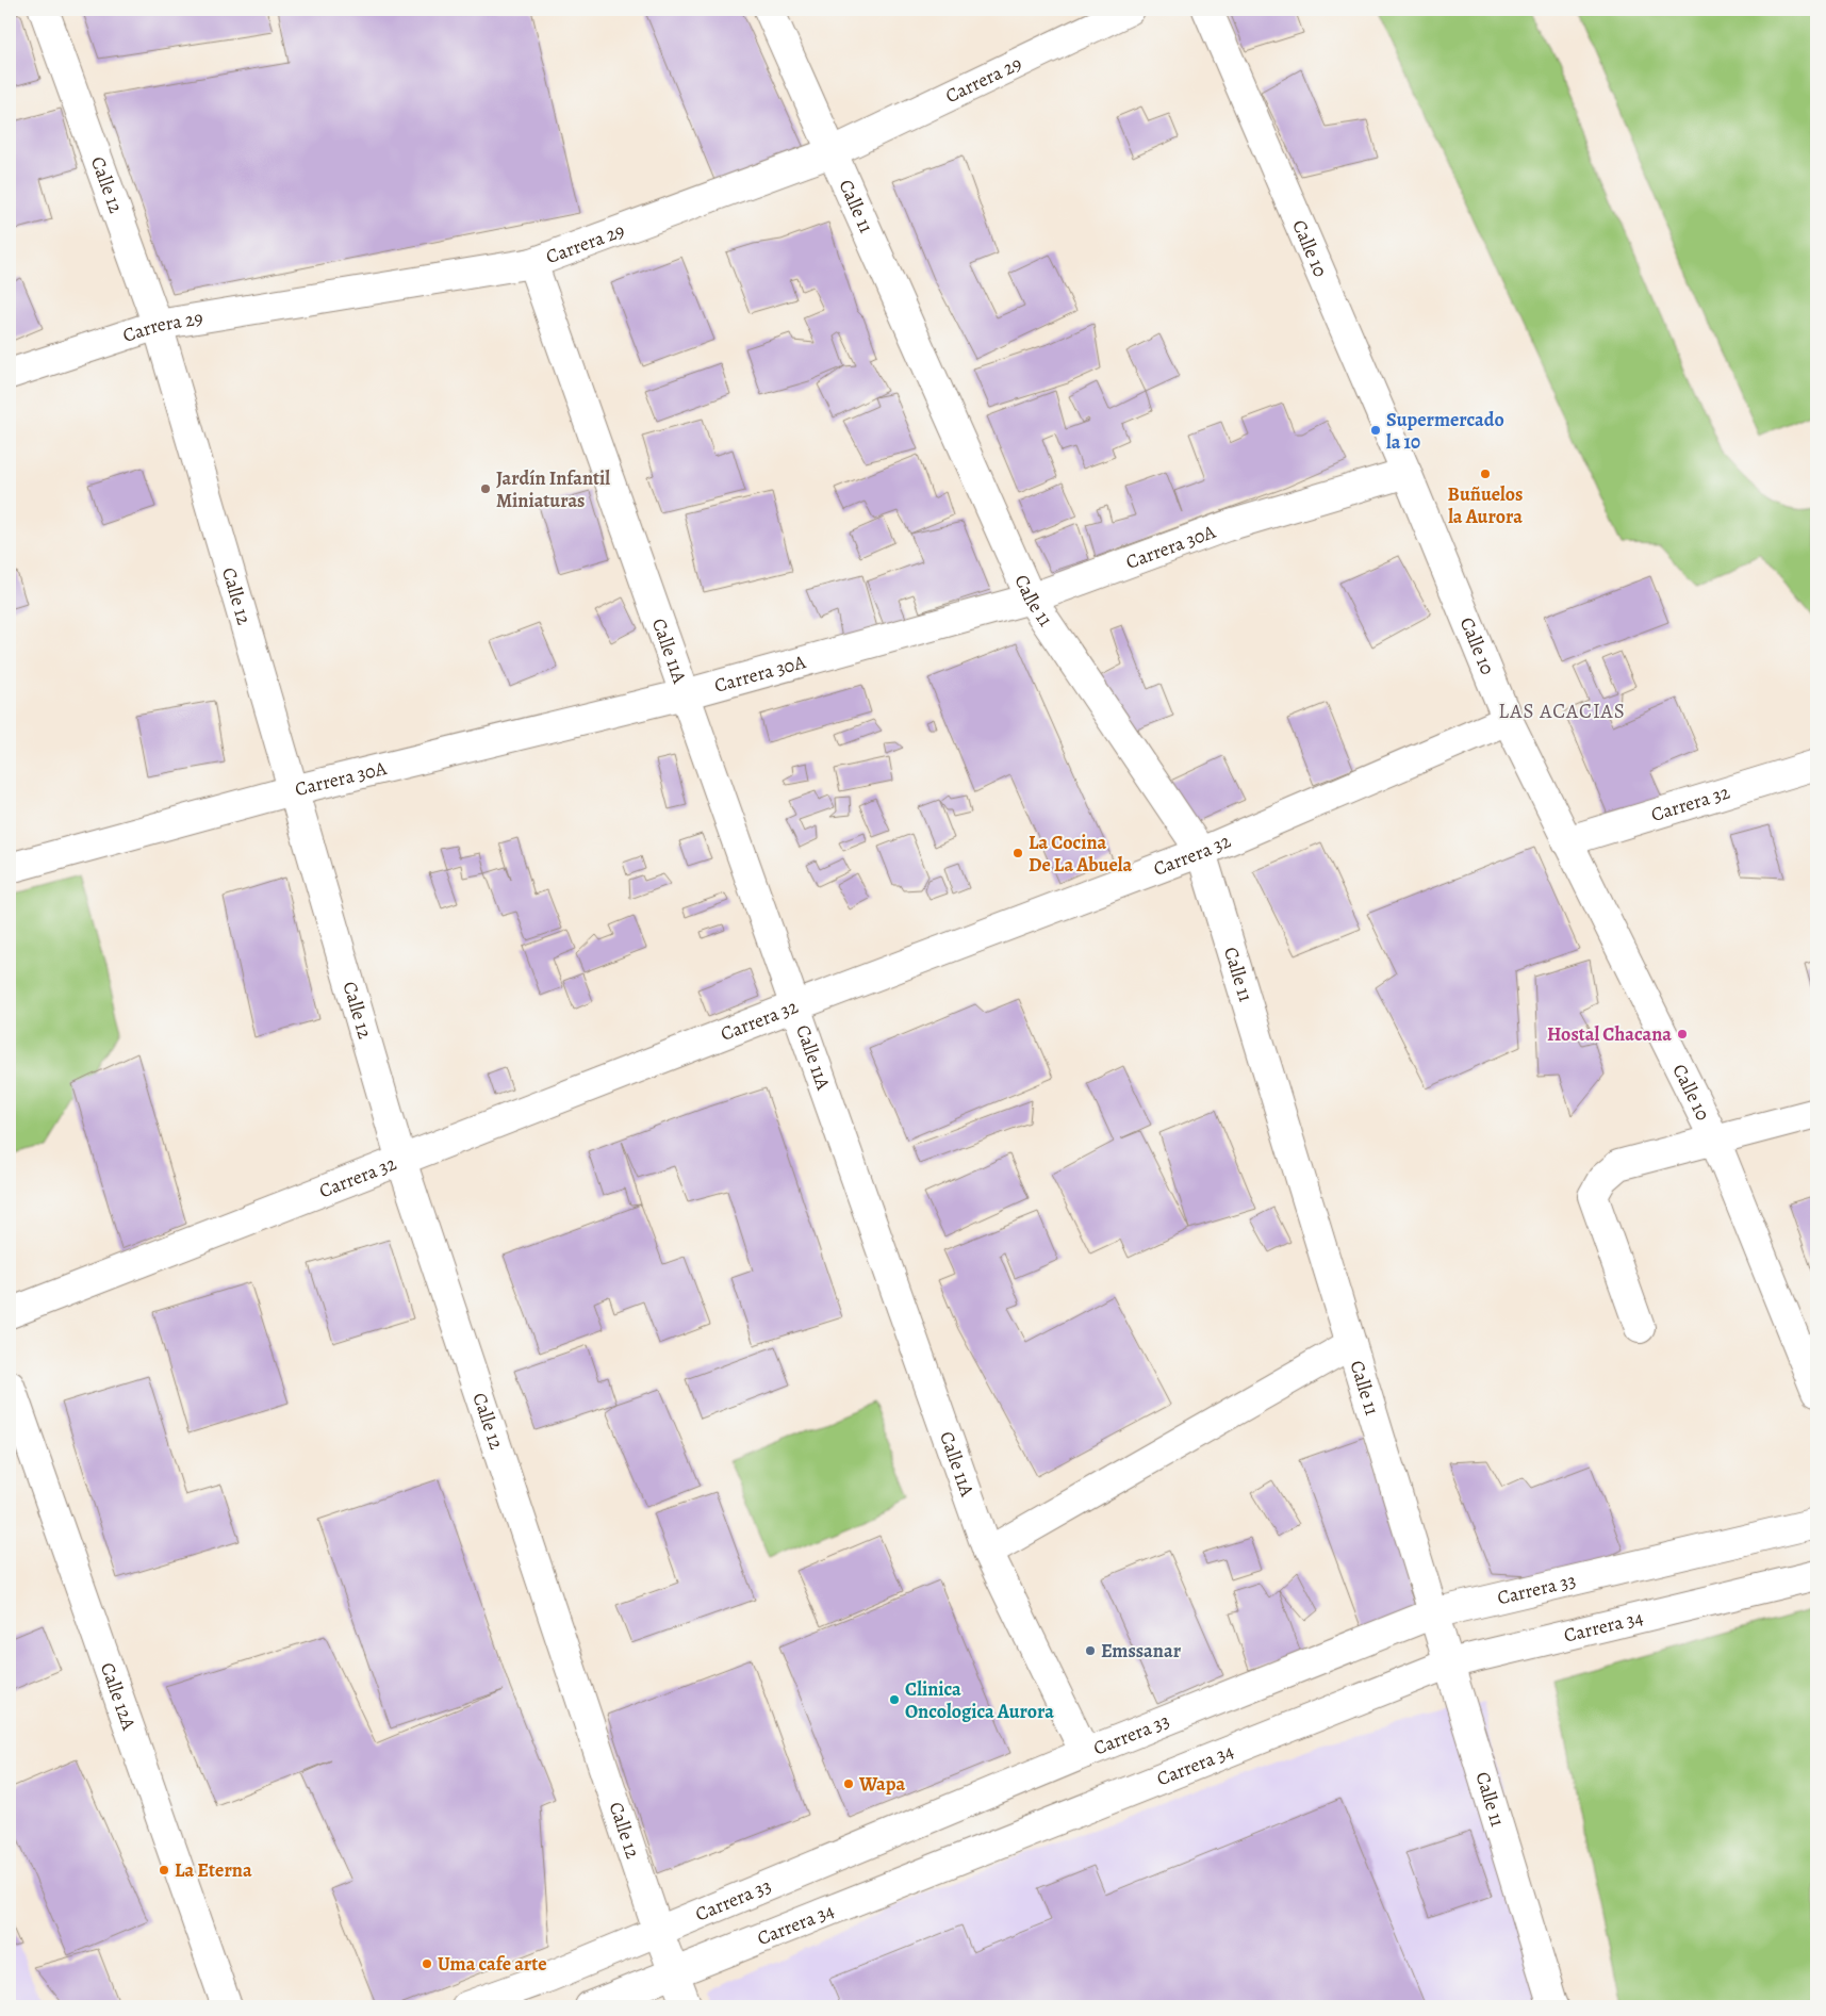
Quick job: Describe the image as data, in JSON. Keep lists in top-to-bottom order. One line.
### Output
{"streets":{"street":["Carrera 29","Calle 12","Calle 11","Calle 10","Carrera 30A","Calle 11A","Carrera 32","Carrera 33","Carrera 34","Calle 12A"]},"crossings":[["Carrera 29","Calle 12"],["Carrera 29","Calle 11"],["Carrera 29","Calle 11A"],["Calle 12","Carrera 30A"],["Calle 12","Carrera 32"],["Calle 12","Carrera 33"],["Calle 12","Carrera 34"],["Calle 11","Carrera 30A"],["Calle 11","Carrera 32"],["Calle 11","Carrera 33"],["Calle 11","Carrera 34"],["Calle 10","Carrera 30A"],["Calle 10","Carrera 32"],["Carrera 30A","Calle 11A"],["Calle 11A","Carrera 32"],["Calle 11A","Carrera 33"]],"districts":["LAS ACACIAS"],"places":["Supermercado la 10","Buñuelos la Aurora","Jardín Infantil Miniaturas","La Cocina De La Abuela","Hostal Chacana","Emssanar","Clinica Oncologica Aurora","Wapa","La Eterna","Uma cafe arte"]}
